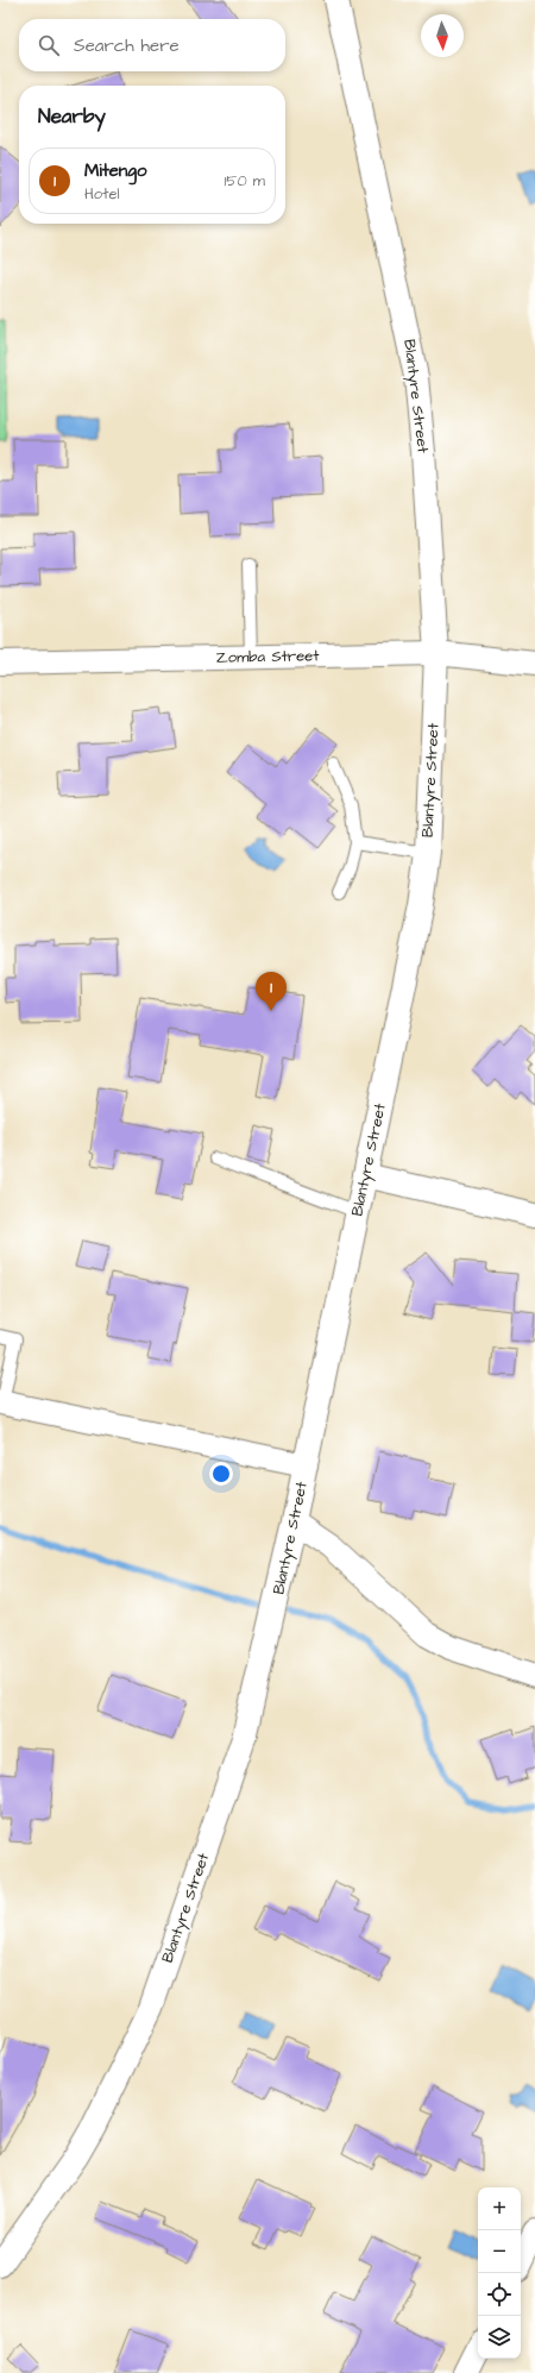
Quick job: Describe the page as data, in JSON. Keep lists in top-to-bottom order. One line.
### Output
{"streets":{"street":["Blantyre Street","Zomba Street"]},"crossings":[["Blantyre Street","Zomba Street"]],"north":"bottom","page":{"search":"Search here","heading":"Nearby","list":[{"mark":"1","name":"Mitengo","note":"Hotel","value":"150 m"}],"pins":"1","map_buttons":["+","−"]}}
